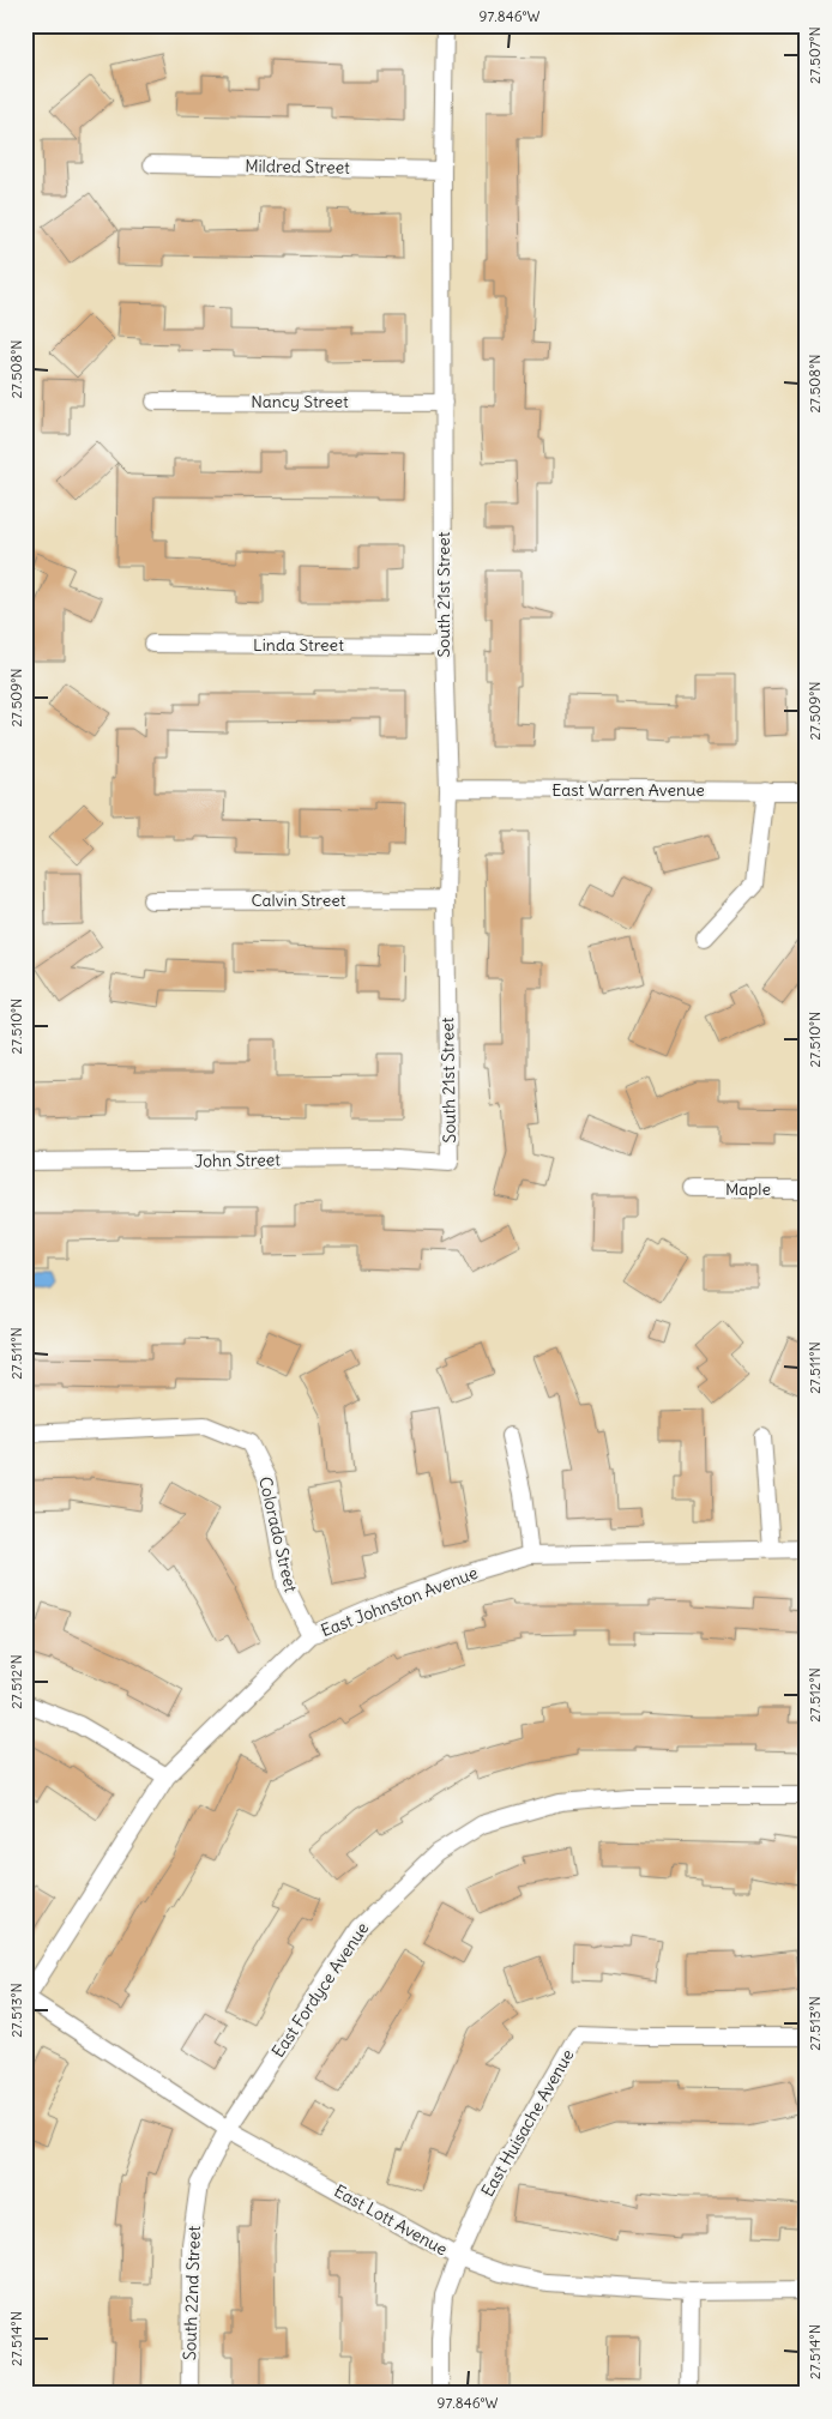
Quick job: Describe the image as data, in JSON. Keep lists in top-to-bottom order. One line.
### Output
{"streets":{"street":["Mildred Street","Nancy Street","South 21st Street","Linda Street","East Warren Avenue","Calvin Street","John Street","Maple","Colorado Street","East Johnston Avenue","East Fordyce Avenue","East Huisache Avenue","East Lott Avenue","South 22nd Street"]},"crossings":[["Mildred Street","South 21st Street"],["Nancy Street","South 21st Street"],["South 21st Street","Linda Street"],["South 21st Street","East Warren Avenue"],["South 21st Street","Calvin Street"],["South 21st Street","John Street"],["Colorado Street","East Johnston Avenue"],["East Johnston Avenue","East Lott Avenue"],["East Fordyce Avenue","East Lott Avenue"],["East Fordyce Avenue","South 22nd Street"],["East Huisache Avenue","East Lott Avenue"],["East Lott Avenue","South 22nd Street"]],"coordinates":["97.846°W","27.507°N","27.508°N","27.509°N","27.510°N","27.511°N","27.512°N","27.513°N","27.514°N"]}
